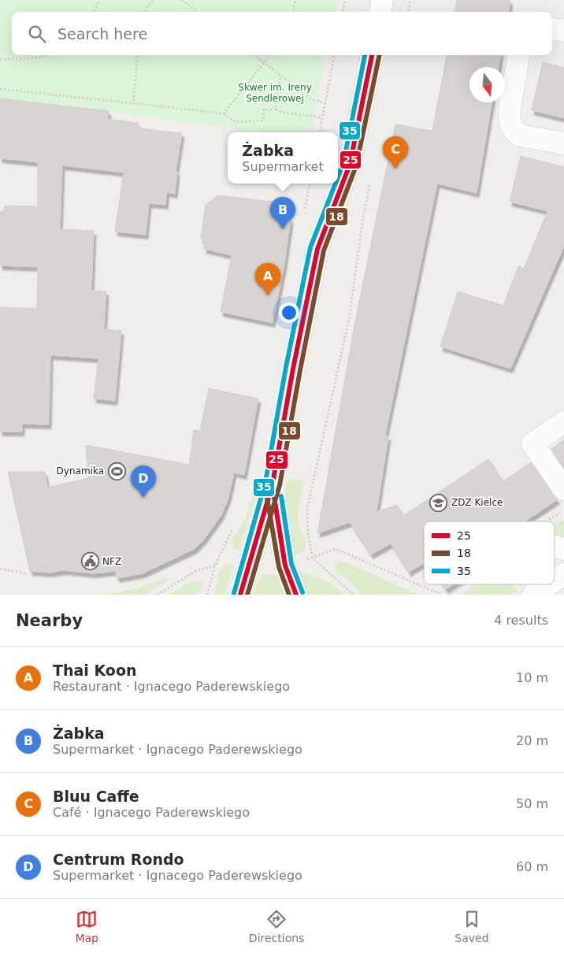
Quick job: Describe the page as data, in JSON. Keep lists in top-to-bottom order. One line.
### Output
{"parks":["Skwer im. Ireny Sendlerowej"],"places":{"sports":["Dynamika"],"school or university":["ZDZ Kielce"],"public building":["NFZ"]},"lines":["transit line 25","transit line 18","transit line 35"],"legend":["25","18","35"],"north":"bottom","page":{"search":"Search here","popup":["Żabka","Supermarket"],"pins":["C","B","A","D"],"heading":["Nearby","4 results"],"list":[{"mark":"A","name":"Thai Koon","note":"Restaurant · Ignacego Paderewskiego","value":"10 m"},{"mark":"B","name":"Żabka","note":"Supermarket · Ignacego Paderewskiego","value":"20 m"},{"mark":"C","name":"Bluu Caffe","note":"Café · Ignacego Paderewskiego","value":"50 m"},{"mark":"D","name":"Centrum Rondo","note":"Supermarket · Ignacego Paderewskiego","value":"60 m"}],"nav":["Map","Directions","Saved"]}}
